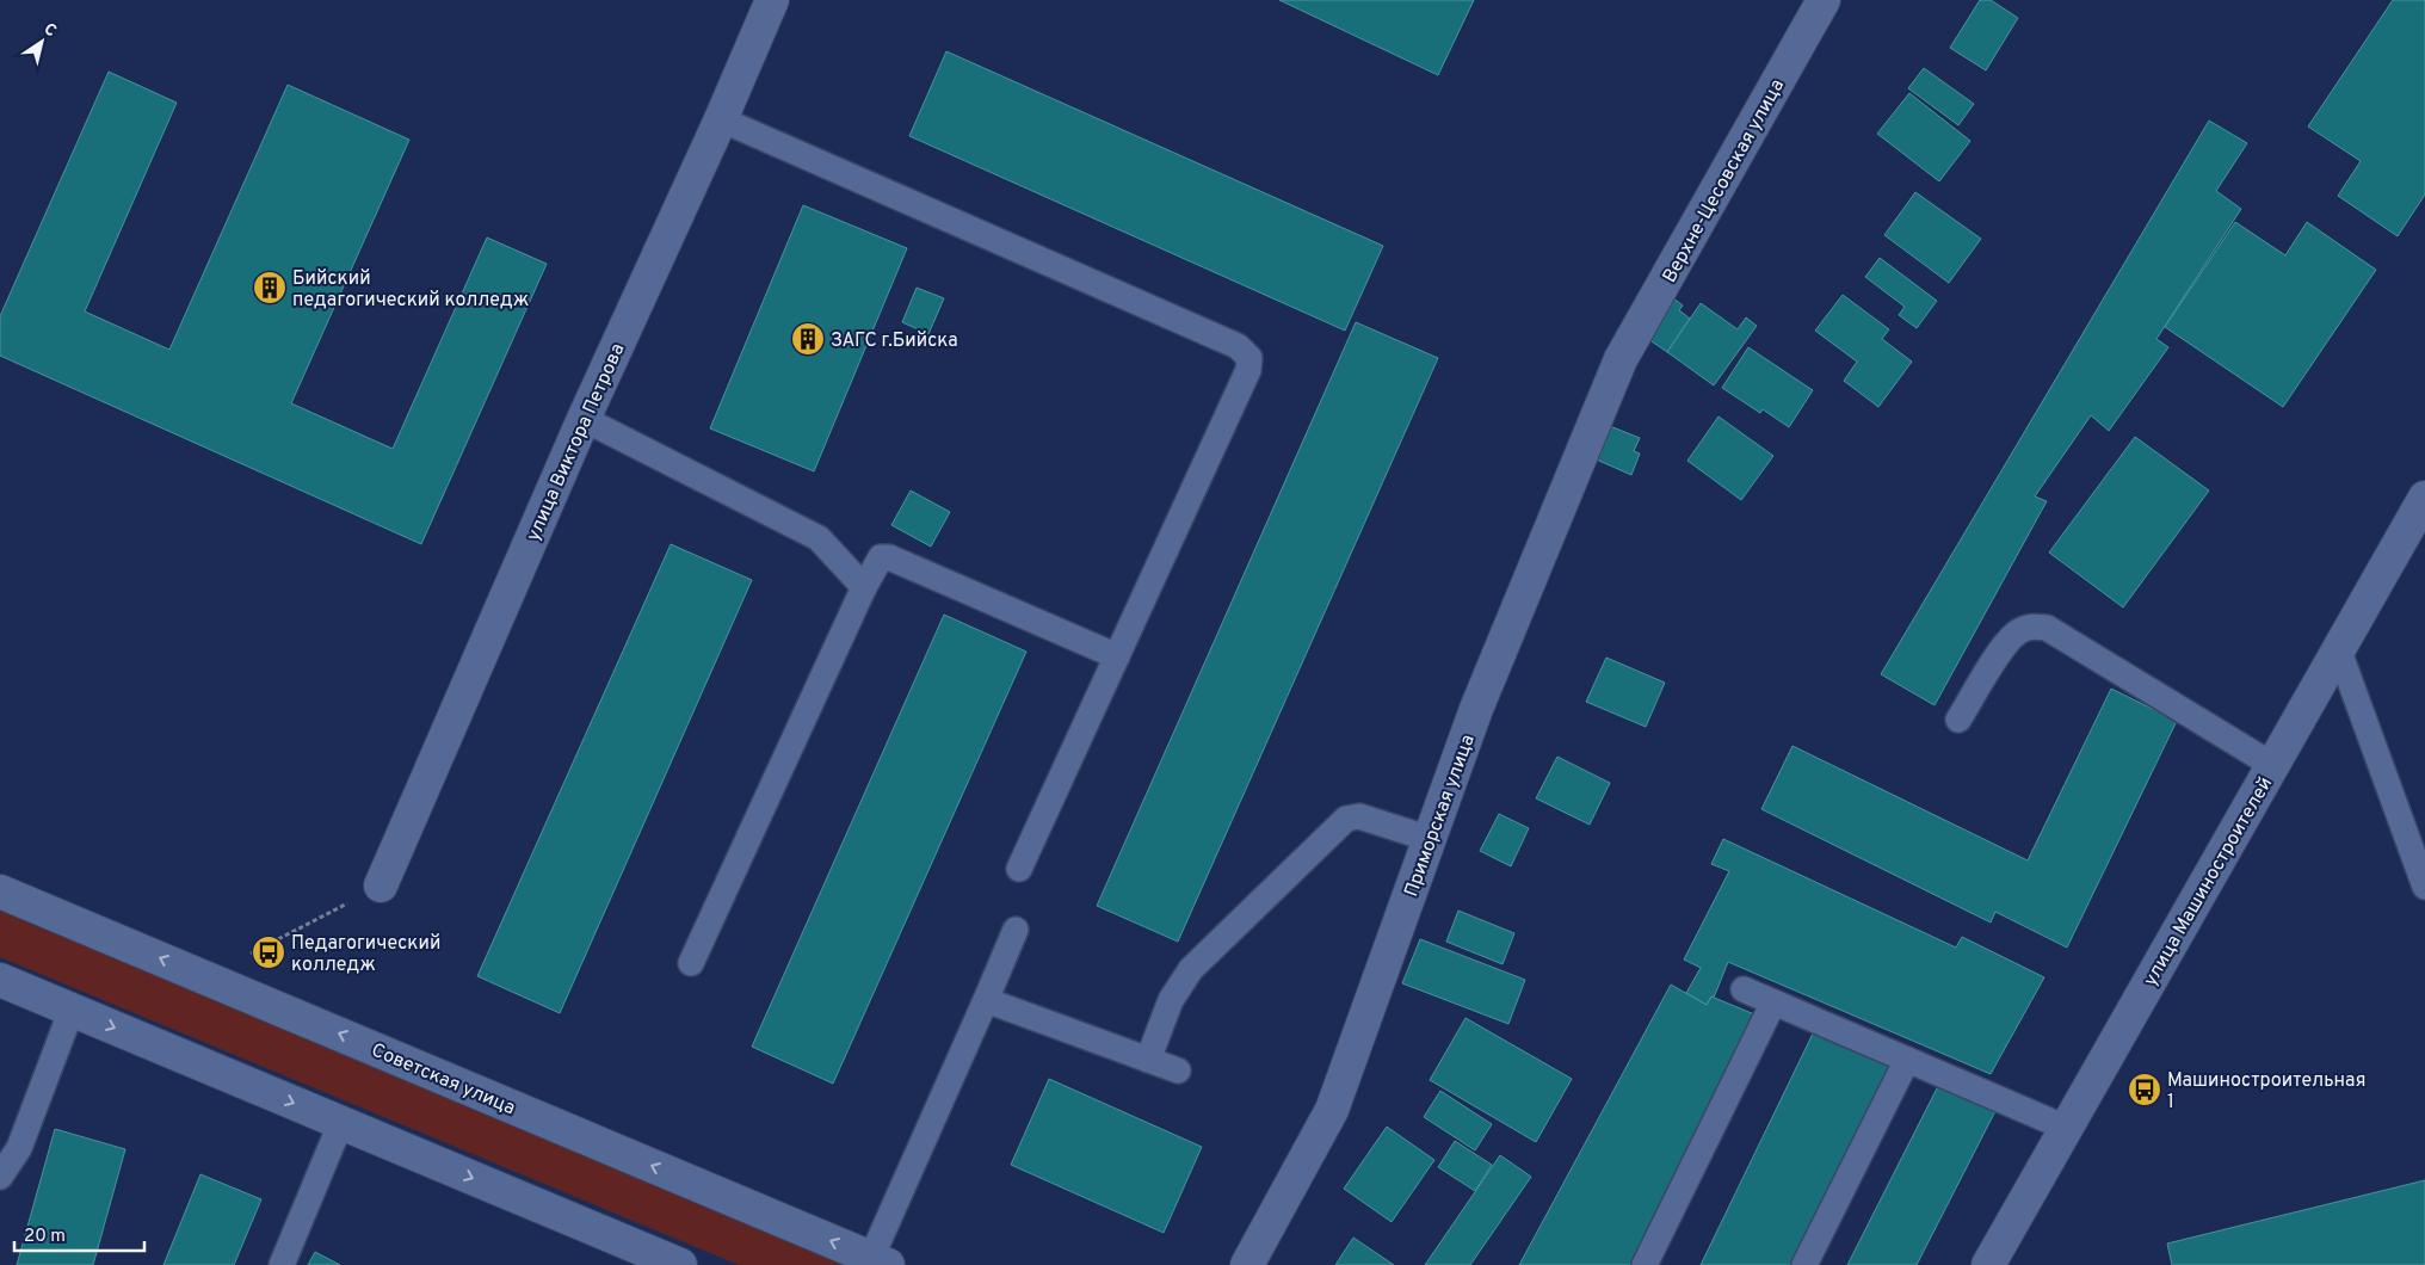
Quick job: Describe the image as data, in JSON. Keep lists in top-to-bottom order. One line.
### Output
{"streets":{"street":["Верхне-Цесовская улица","улица Виктора Петрова","Приморская улица","улица Машиностроителей","Советская улица"]},"crossings":[["Верхне-Цесовская улица","Приморская улица"]],"places":{"building":["Бийский педагогический колледж","ЗАГС г.Бийска"],"bus stop":["Педагогический колледж","Машиностроительная 1"]},"scale_bar":"20 m","north":"top right"}
